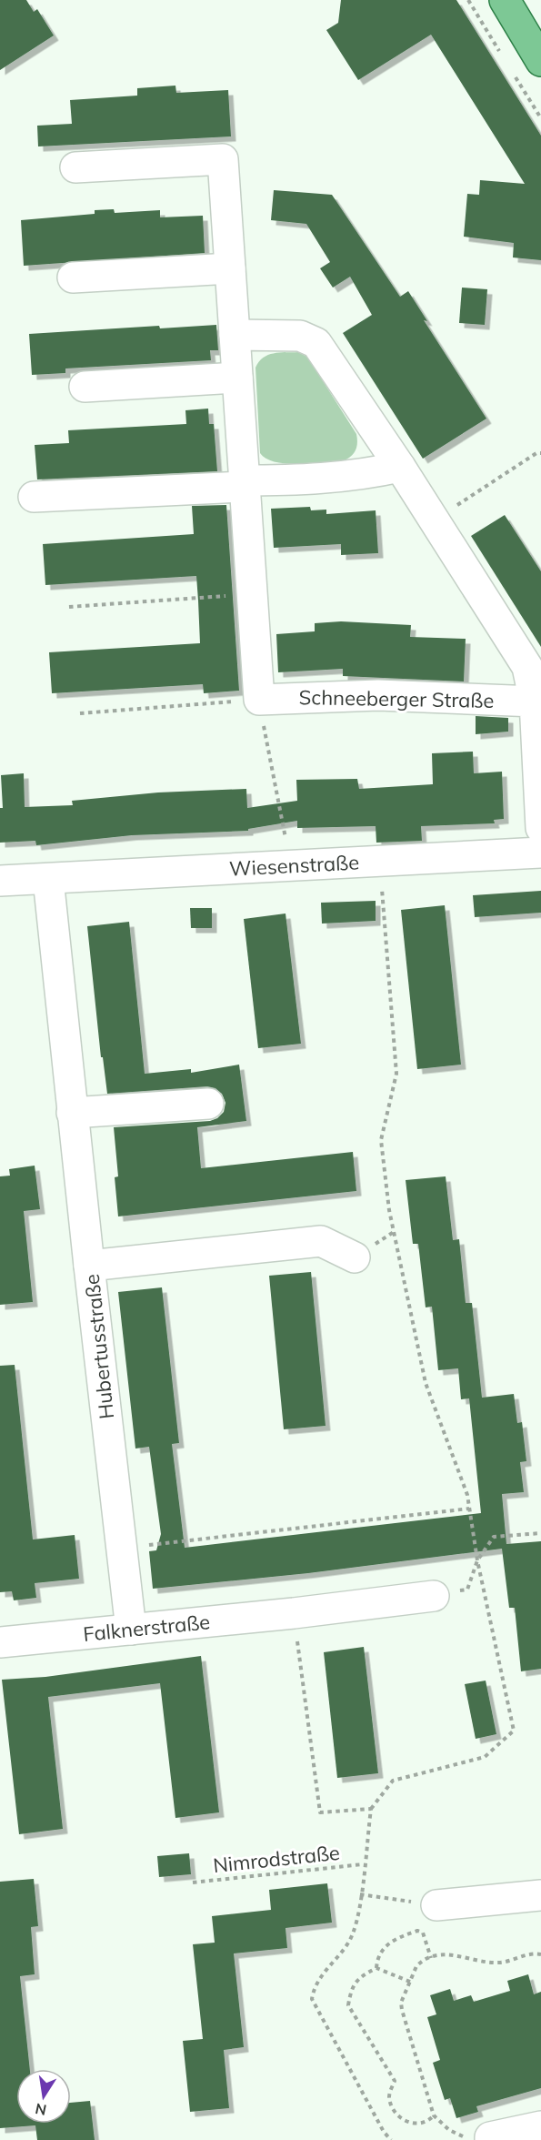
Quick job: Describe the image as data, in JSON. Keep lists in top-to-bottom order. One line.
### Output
{"streets":{"street":["Schneeberger Straße","Wiesenstraße","Hubertusstraße","Falknerstraße"],"path":["Nimrodstraße"]},"crossings":[["Hubertusstraße","Falknerstraße"]],"north":"bottom"}
